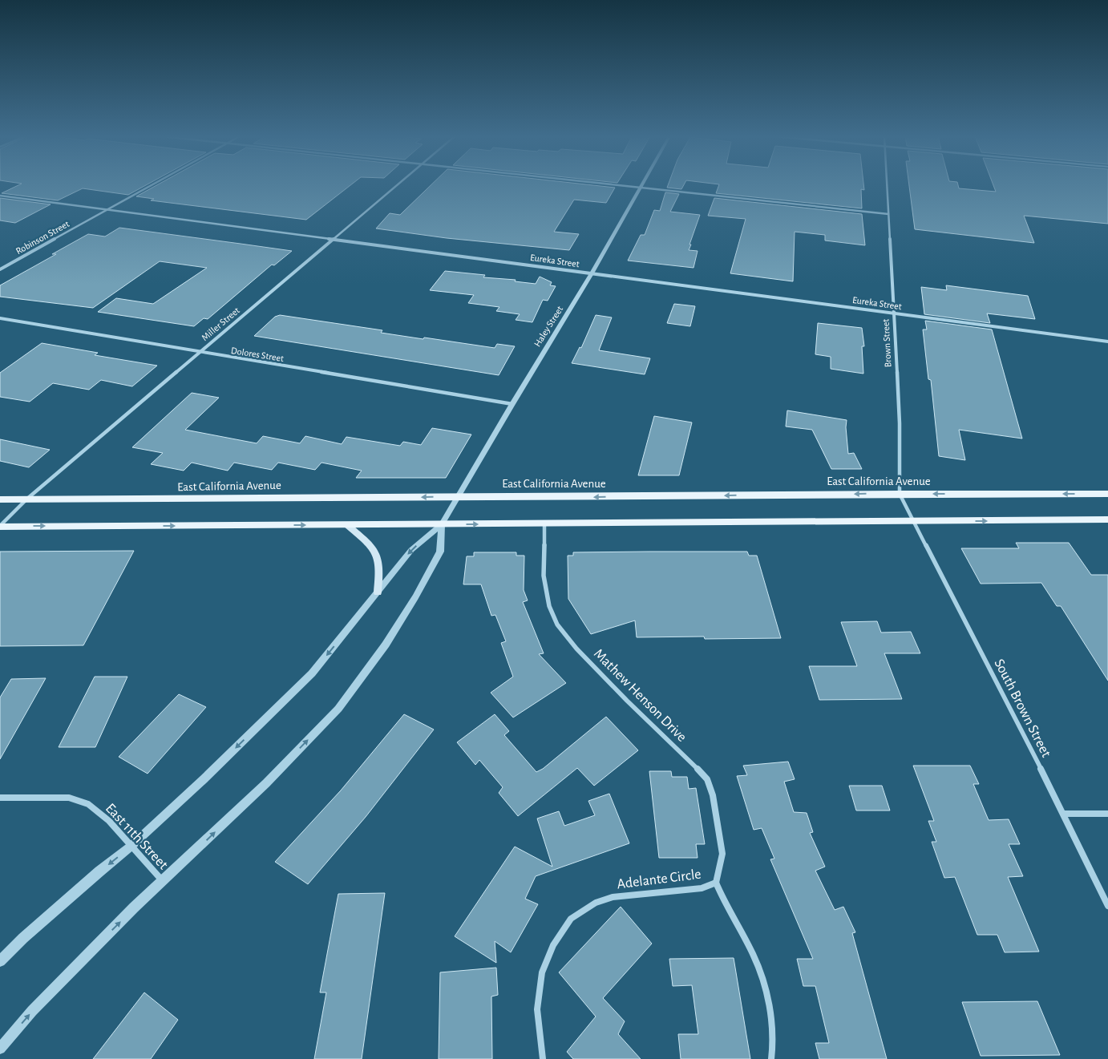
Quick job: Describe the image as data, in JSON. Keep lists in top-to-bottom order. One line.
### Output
{"streets":{"main road":["East California Avenue"],"street":["Robinson Street","Eureka Street","Miller Street","Haley Street","Brown Street","Dolores Street","Mathew Henson Drive","South Brown Street","East 11th Street","Adelante Circle"]},"crossings":[["Robinson Street","Eureka Street"],["Eureka Street","Miller Street"],["Eureka Street","Haley Street"],["Eureka Street","Brown Street"],["Miller Street","Dolores Street"],["Miller Street","East California Avenue"],["Haley Street","Dolores Street"],["Haley Street","East California Avenue"],["Brown Street","East California Avenue"],["Brown Street","South Brown Street"],["Mathew Henson Drive","Adelante Circle"]]}
